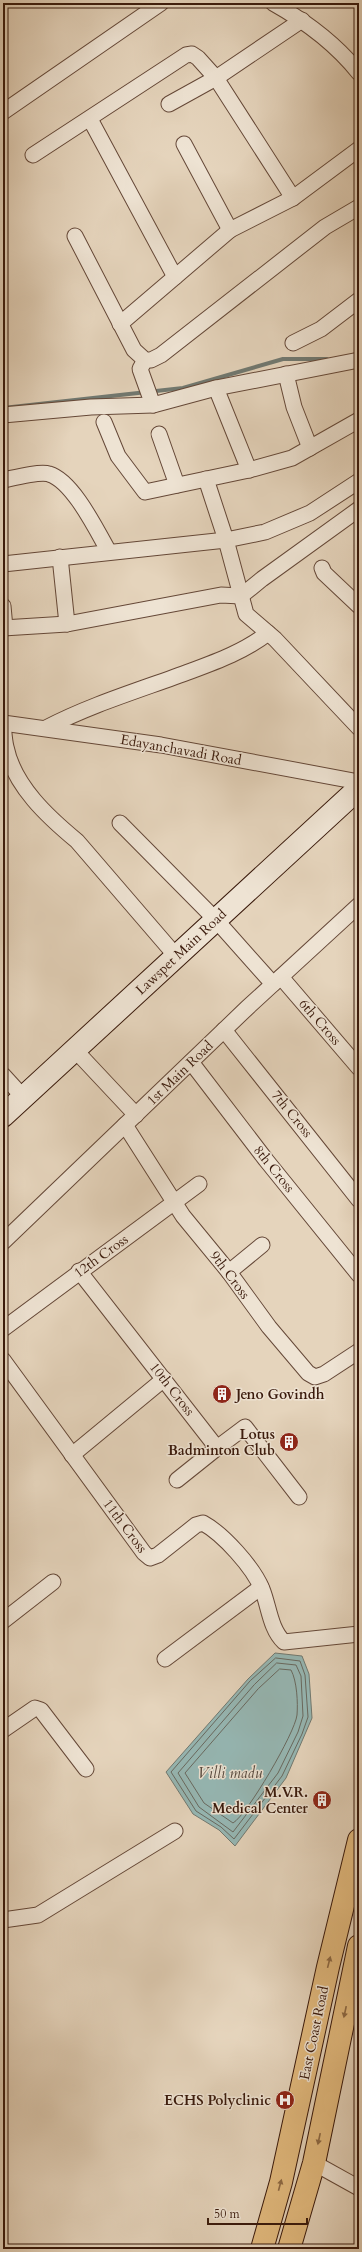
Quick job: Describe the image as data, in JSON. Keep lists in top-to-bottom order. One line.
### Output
{"streets":{"highway":["East Coast Road"],"street":["Edayanchavadi Road","Lawspet Main Road","6th Cross","1st Main Road","7th Cross","8th Cross","12th Cross","9th Cross","10th Cross","11th Cross"]},"crossings":[["Lawspet Main Road","6th Cross"],["Lawspet Main Road","9th Cross"],["6th Cross","1st Main Road"],["1st Main Road","7th Cross"],["1st Main Road","8th Cross"],["1st Main Road","9th Cross"],["12th Cross","9th Cross"],["12th Cross","10th Cross"]],"water":["Villi madu"],"places":{"building":["Jeno Govindh","Lotus Badminton Club","M.V.R. Medical Center"],"hospital":["ECHS Polyclinic"]},"scale_bar":"50 m"}
